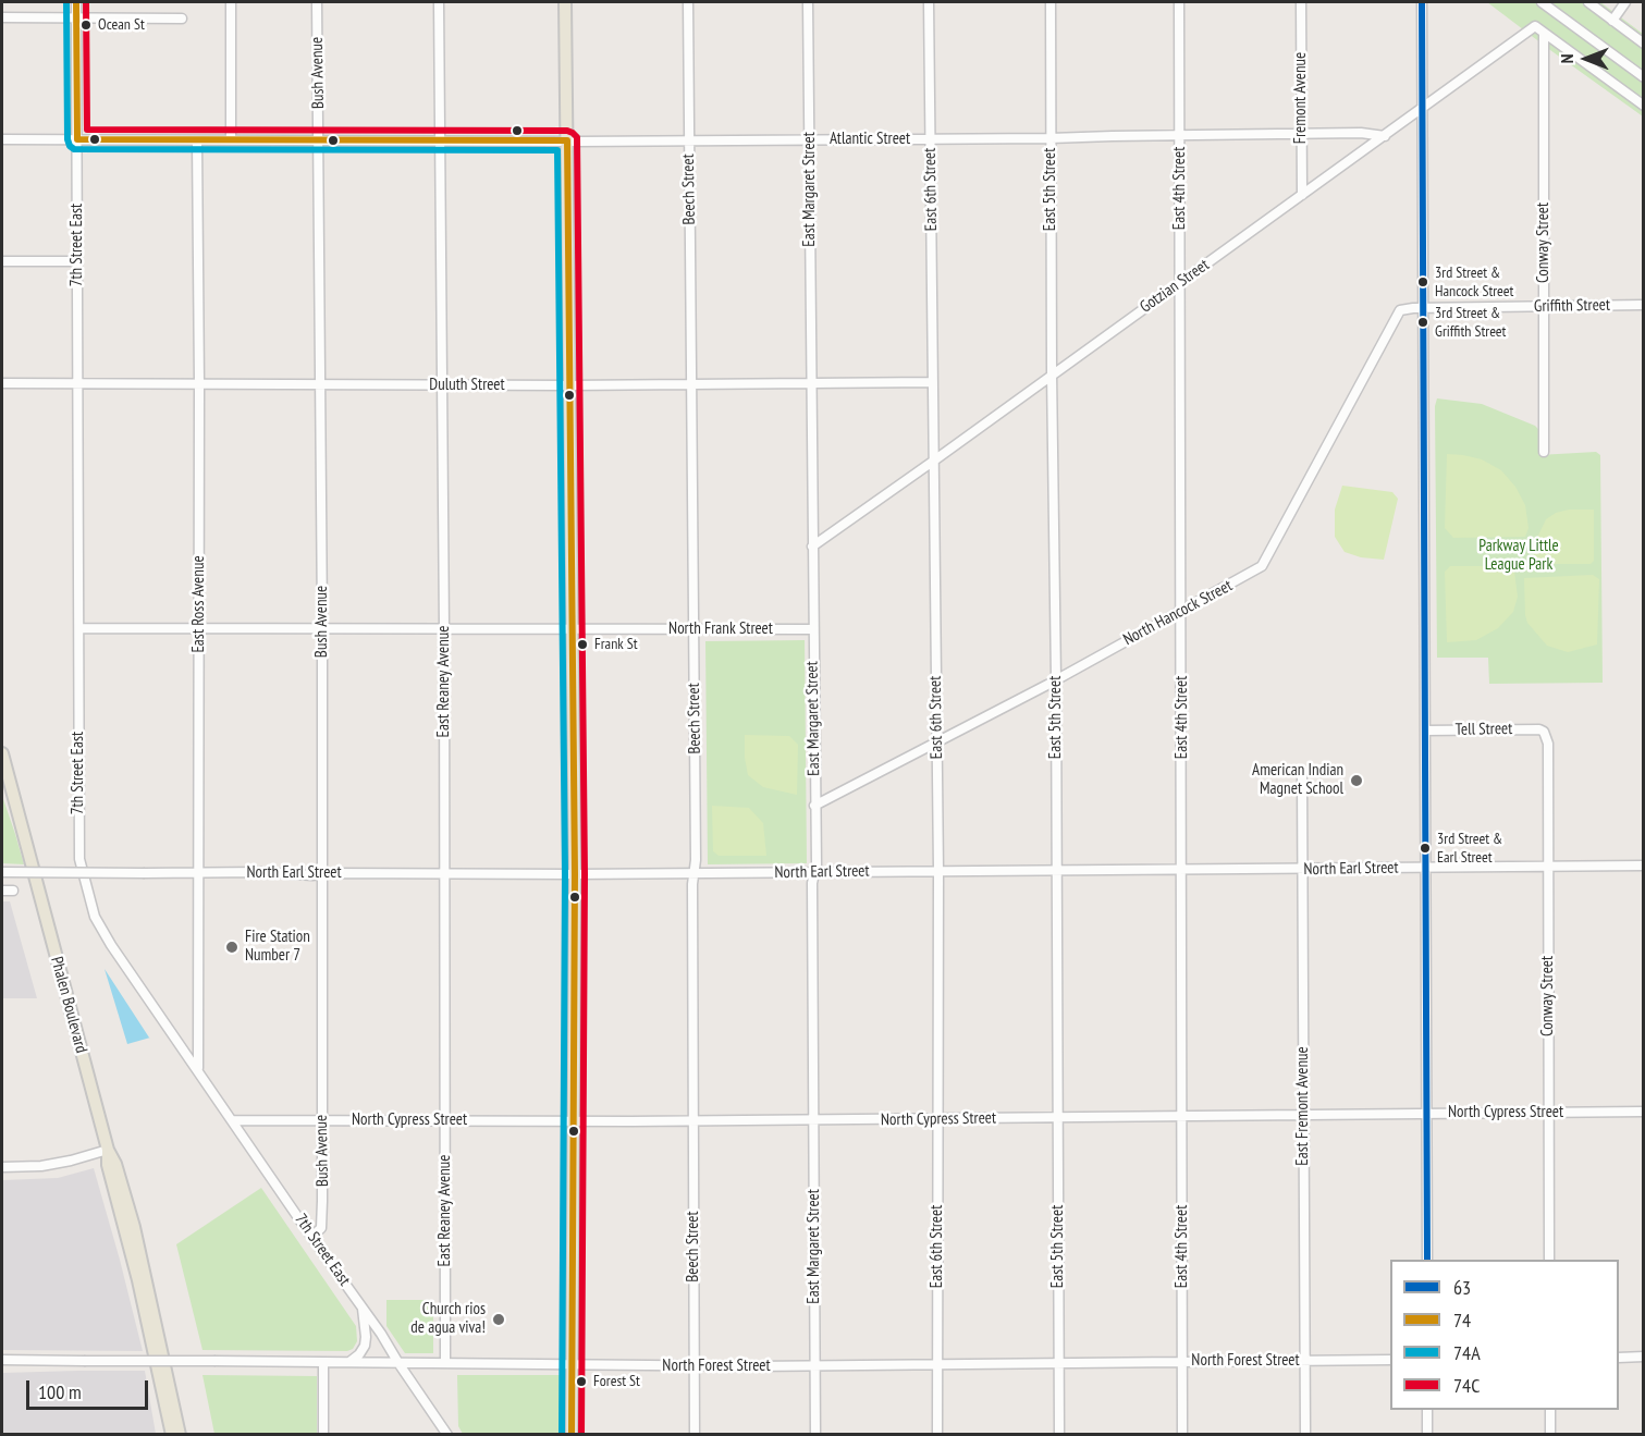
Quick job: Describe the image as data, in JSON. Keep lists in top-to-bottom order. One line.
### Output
{"streets":{"main road":["Phalen Boulevard"],"street":["Bush Avenue","Fremont Avenue","Atlantic Street","East 4th Street","Beech Street","East Margaret Street","East 6th Street","East 5th Street","Conway Street","7th Street East","Gotzian Street","Griffith Street","Duluth Street","East Ross Avenue","North Hancock Street","North Frank Street","East Reaney Avenue","Tell Street","North Earl Street","East Fremont Avenue","North Cypress Street","North Forest Street"]},"crossings":[["Bush Avenue","Atlantic Street"],["Bush Avenue","7th Street East"],["Bush Avenue","Duluth Street"],["Bush Avenue","North Frank Street"],["Bush Avenue","North Earl Street"],["Bush Avenue","North Cypress Street"],["Fremont Avenue","Atlantic Street"],["Fremont Avenue","Gotzian Street"],["Atlantic Street","East 4th Street"],["Atlantic Street","Beech Street"],["Atlantic Street","East Margaret Street"],["Atlantic Street","East 6th Street"],["Atlantic Street","East 5th Street"],["Atlantic Street","7th Street East"],["Atlantic Street","Gotzian Street"],["Atlantic Street","East Ross Avenue"],["Atlantic Street","East Reaney Avenue"],["East 4th Street","Gotzian Street"],["East 4th Street","North Hancock Street"],["East 4th Street","North Earl Street"],["East 4th Street","North Cypress Street"],["East 4th Street","North Forest Street"],["Beech Street","Duluth Street"],["Beech Street","North Frank Street"],["Beech Street","North Earl Street"],["Beech Street","North Cypress Street"],["Beech Street","North Forest Street"],["East Margaret Street","Gotzian Street"],["East Margaret Street","Duluth Street"],["East Margaret Street","North Hancock Street"],["East Margaret Street","North Frank Street"],["East Margaret Street","North Earl Street"],["East Margaret Street","North Cypress Street"],["East Margaret Street","North Forest Street"],["East 6th Street","Gotzian Street"],["East 6th Street","Duluth Street"],["East 6th Street","North Hancock Street"],["East 6th Street","North Earl Street"],["East 6th Street","North Cypress Street"],["East 6th Street","North Forest Street"],["East 5th Street","Gotzian Street"],["East 5th Street","North Hancock Street"],["East 5th Street","North Earl Street"],["East 5th Street","North Cypress Street"],["East 5th Street","North Forest Street"],["Conway Street","Gotzian Street"],["Conway Street","Griffith Street"],["Conway Street","Tell Street"],["Conway Street","North Earl Street"],["Conway Street","North Cypress Street"],["7th Street East","Duluth Street"],["7th Street East","East Ross Avenue"],["7th Street East","North Frank Street"],["7th Street East","North Cypress Street"],["7th Street East","North Forest Street"],["Griffith Street","North Hancock Street"],["Duluth Street","East Ross Avenue"],["Duluth Street","East Reaney Avenue"],["East Ross Avenue","North Frank Street"],["East Ross Avenue","North Earl Street"],["North Frank Street","East Reaney Avenue"],["East Reaney Avenue","North Earl Street"],["East Reaney Avenue","North Cypress Street"],["East Reaney Avenue","North Forest Street"],["North Earl Street","East Fremont Avenue"],["East Fremont Avenue","North Cypress Street"],["East Fremont Avenue","North Forest Street"]],"parks":["Parkway Little League Park"],"places":["Ocean St","3rd Street & Hancock Street","3rd Street & Griffith Street","Frank St","American Indian Magnet School","3rd Street & Earl Street","Fire Station Number 7","Church rios de agua viva!","Forest St"],"lines":["transit line 63","transit line 74","transit line 74A","transit line 74C"],"legend":["63","74","74A","74C"],"scale_bar":"100 m","north":"left"}
